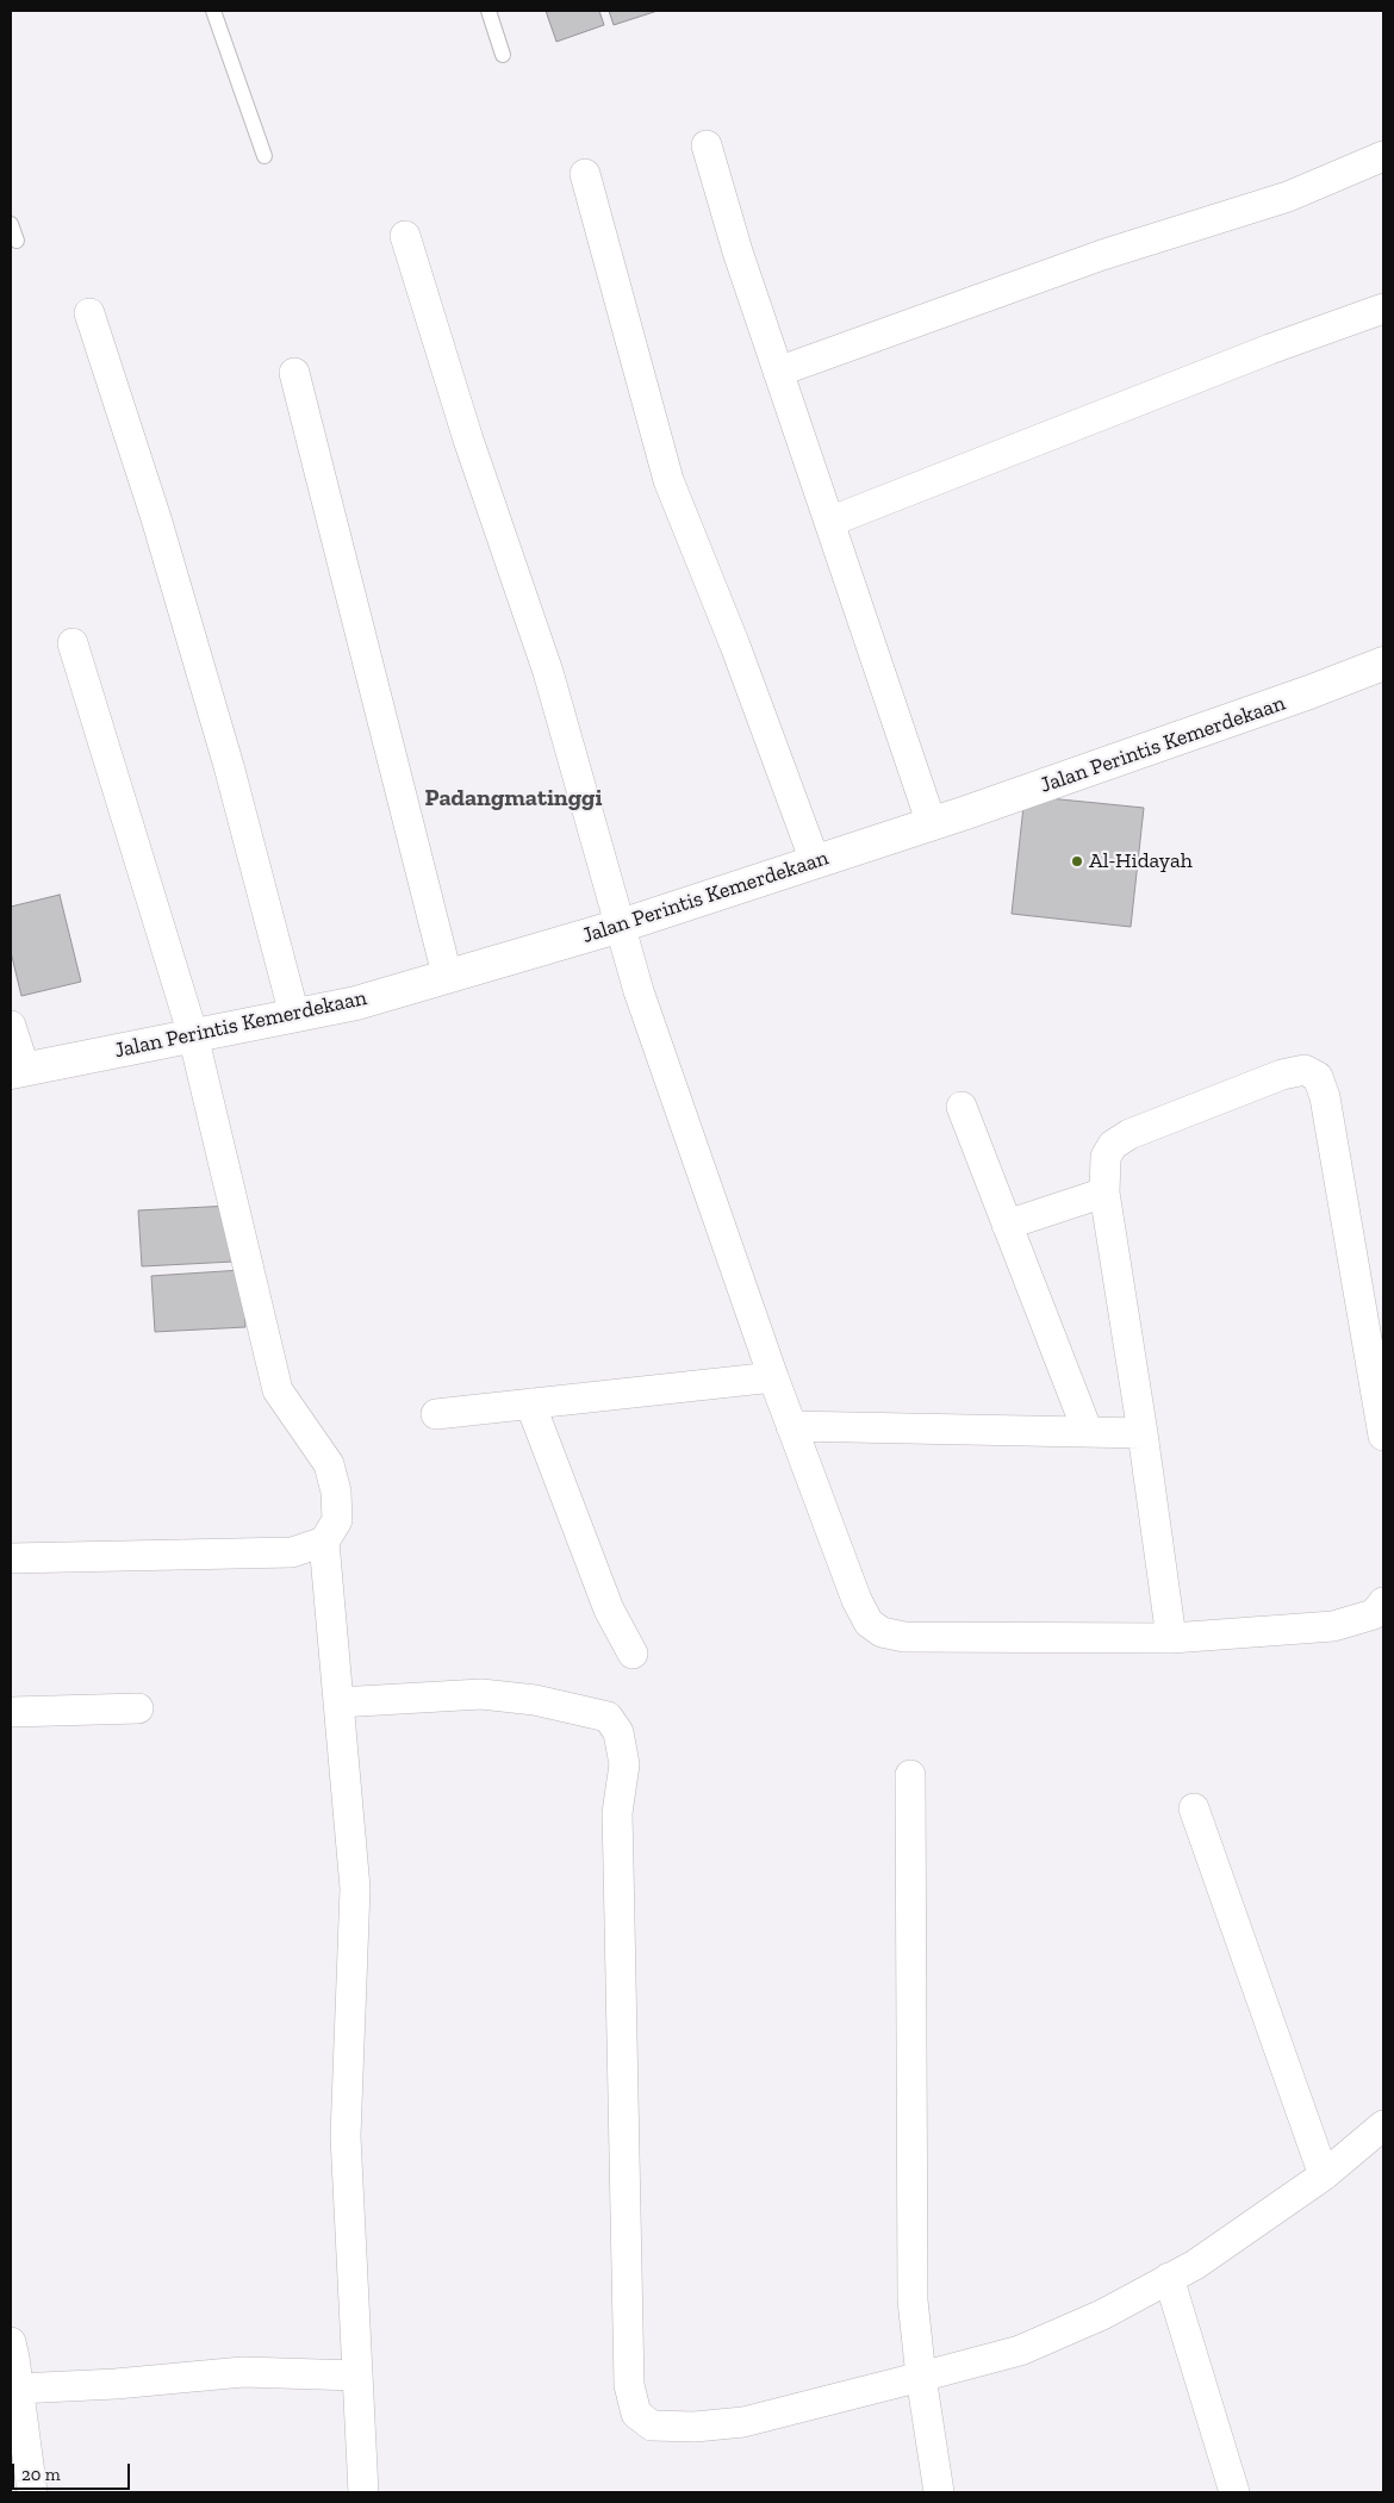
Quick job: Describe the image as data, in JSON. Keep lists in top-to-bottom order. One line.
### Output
{"streets":{"street":["Jalan Perintis Kemerdekaan"]},"districts":["Padangmatinggi"],"places":["Al-Hidayah"],"scale_bar":"20 m"}
